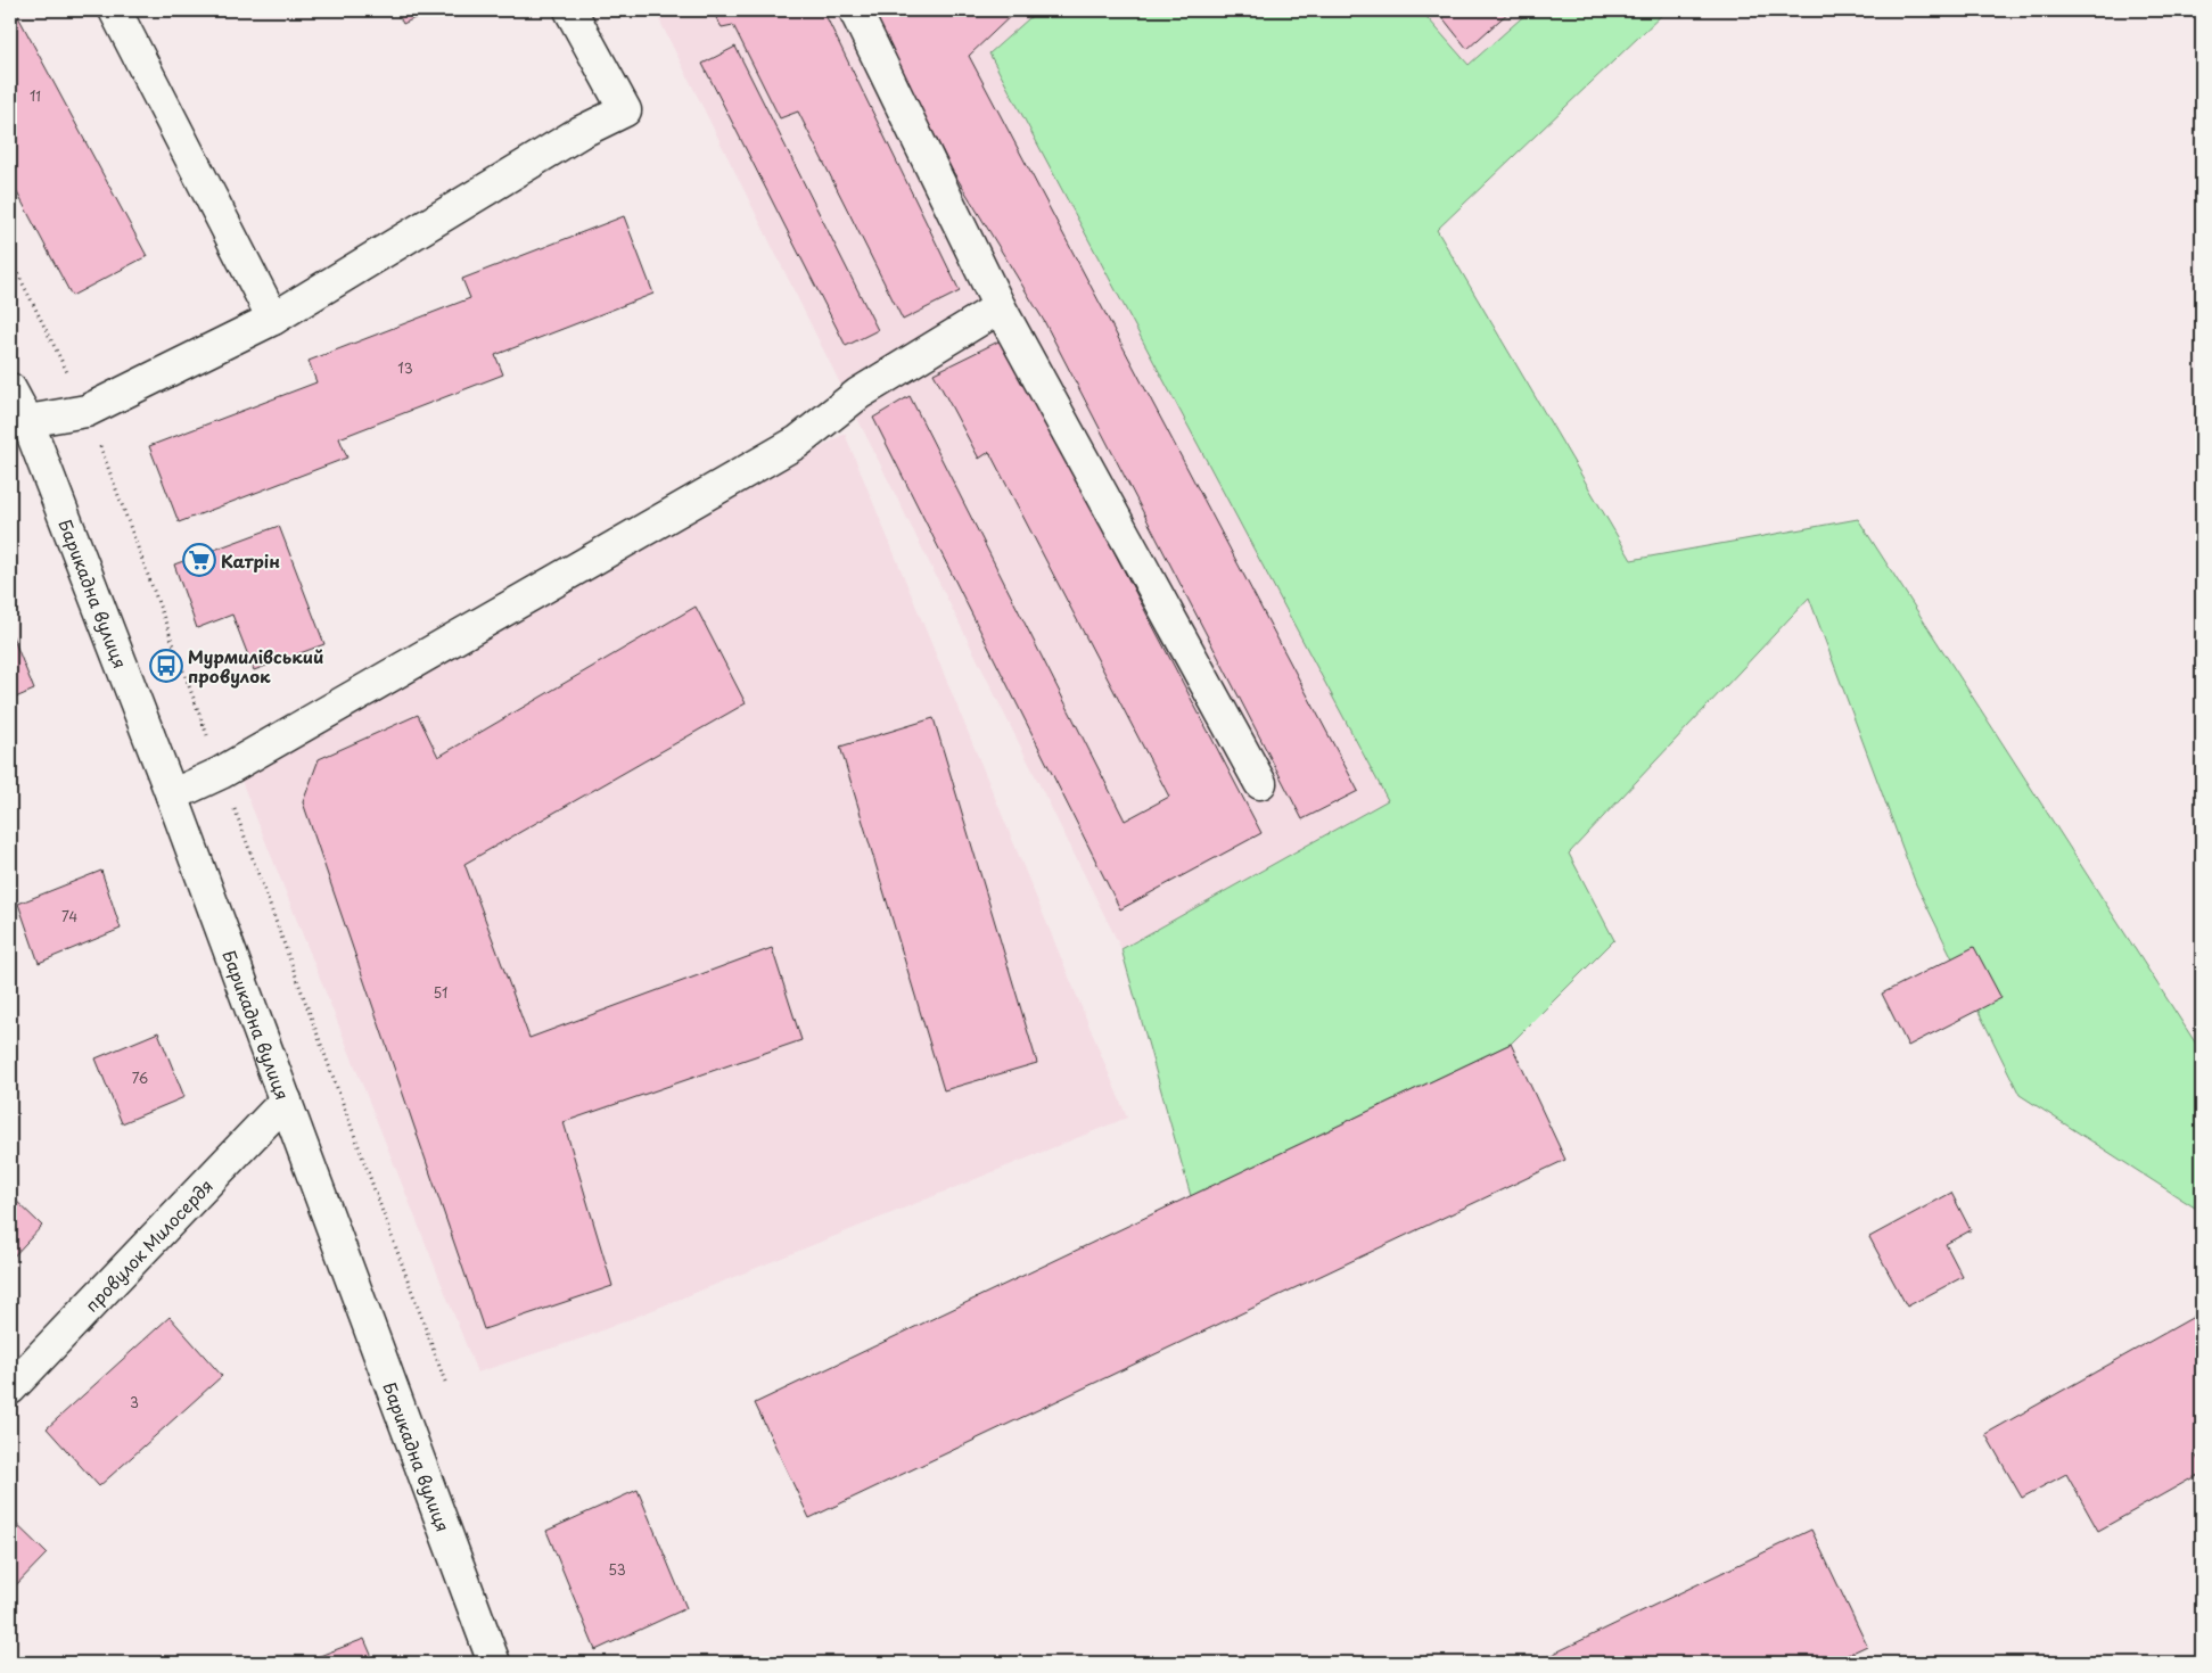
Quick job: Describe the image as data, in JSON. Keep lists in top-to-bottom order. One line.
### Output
{"streets":{"street":["Барикадна вулиця","провулок Милосердя"]},"crossings":[["Барикадна вулиця","провулок Милосердя"]],"places":{"supermarket":["Катрін"],"bus stop":["Мурмилівський провулок"]},"house_numbers":["11","13","74","51","76","3","53"]}
